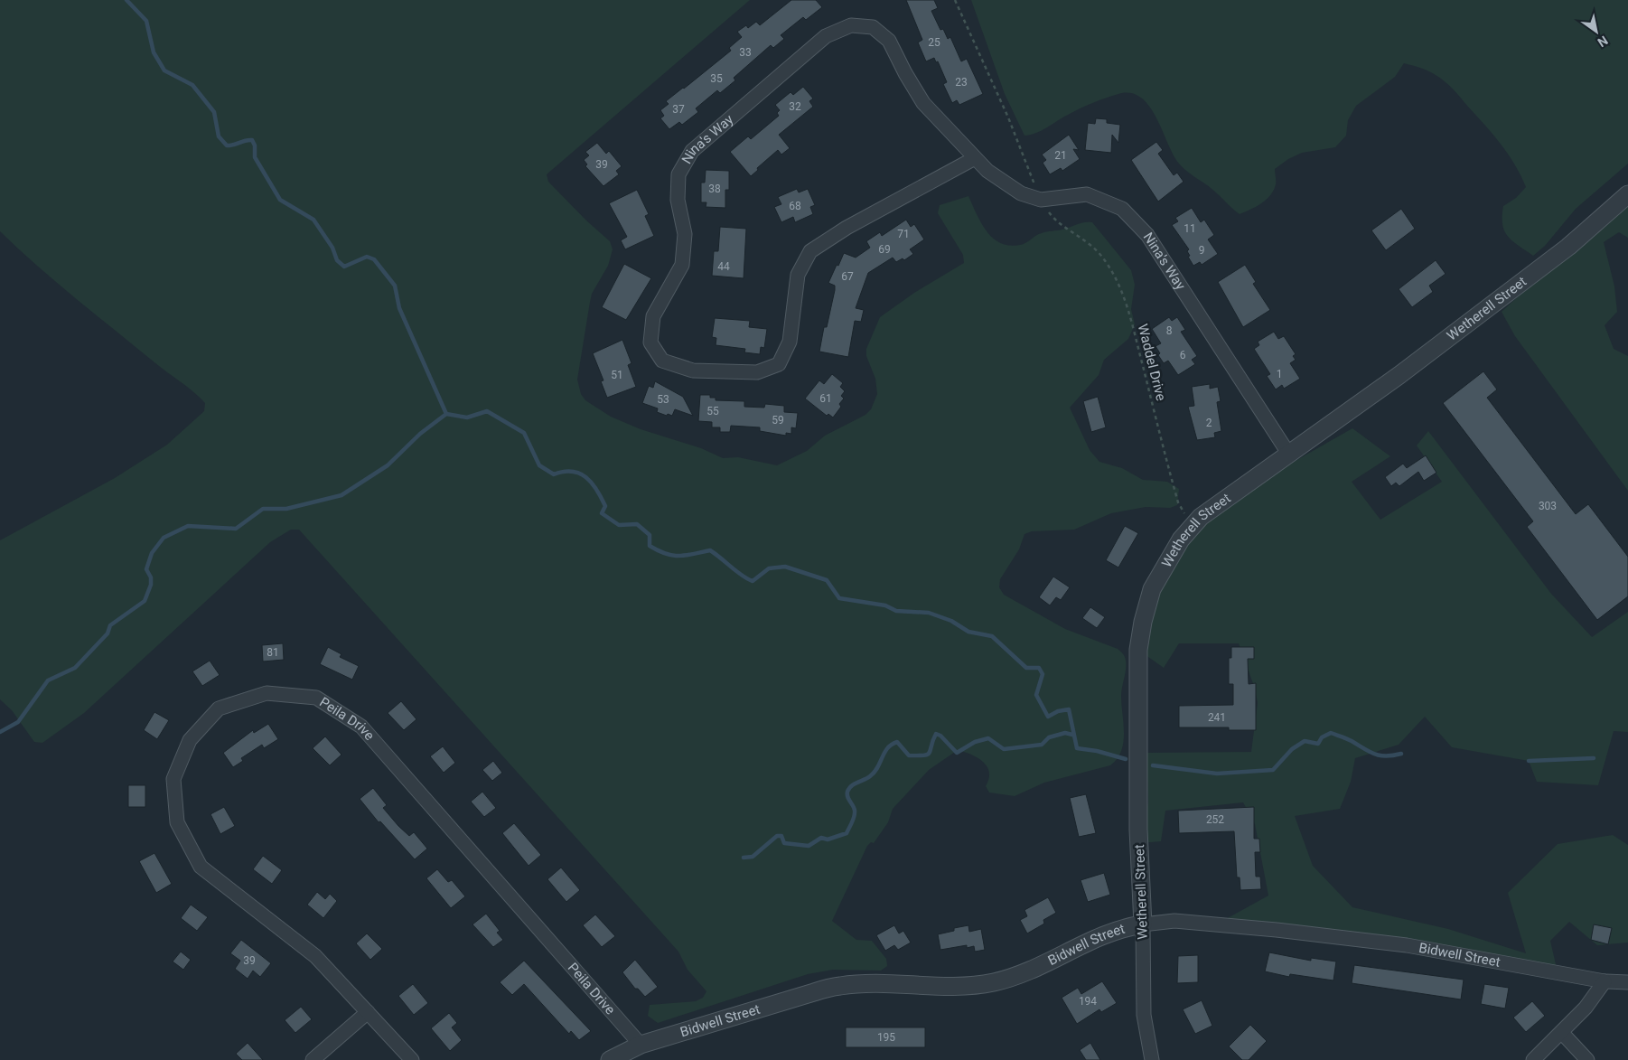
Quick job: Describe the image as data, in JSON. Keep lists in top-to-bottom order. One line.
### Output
{"streets":{"street":["Nina's Way","Wetherell Street","Peila Drive","Bidwell Street"],"path":["Waddel Drive"]},"crossings":[["Nina's Way","Wetherell Street"],["Wetherell Street","Waddel Drive"],["Wetherell Street","Bidwell Street"],["Peila Drive","Bidwell Street"]],"house_numbers":["25","33","35","23","32","37","21","39","38","68","11","71","69","9","44","67","8","6","1","51","61","53","55","59","2","303","81","241","252","39","194","195"],"north":"bottom right"}
